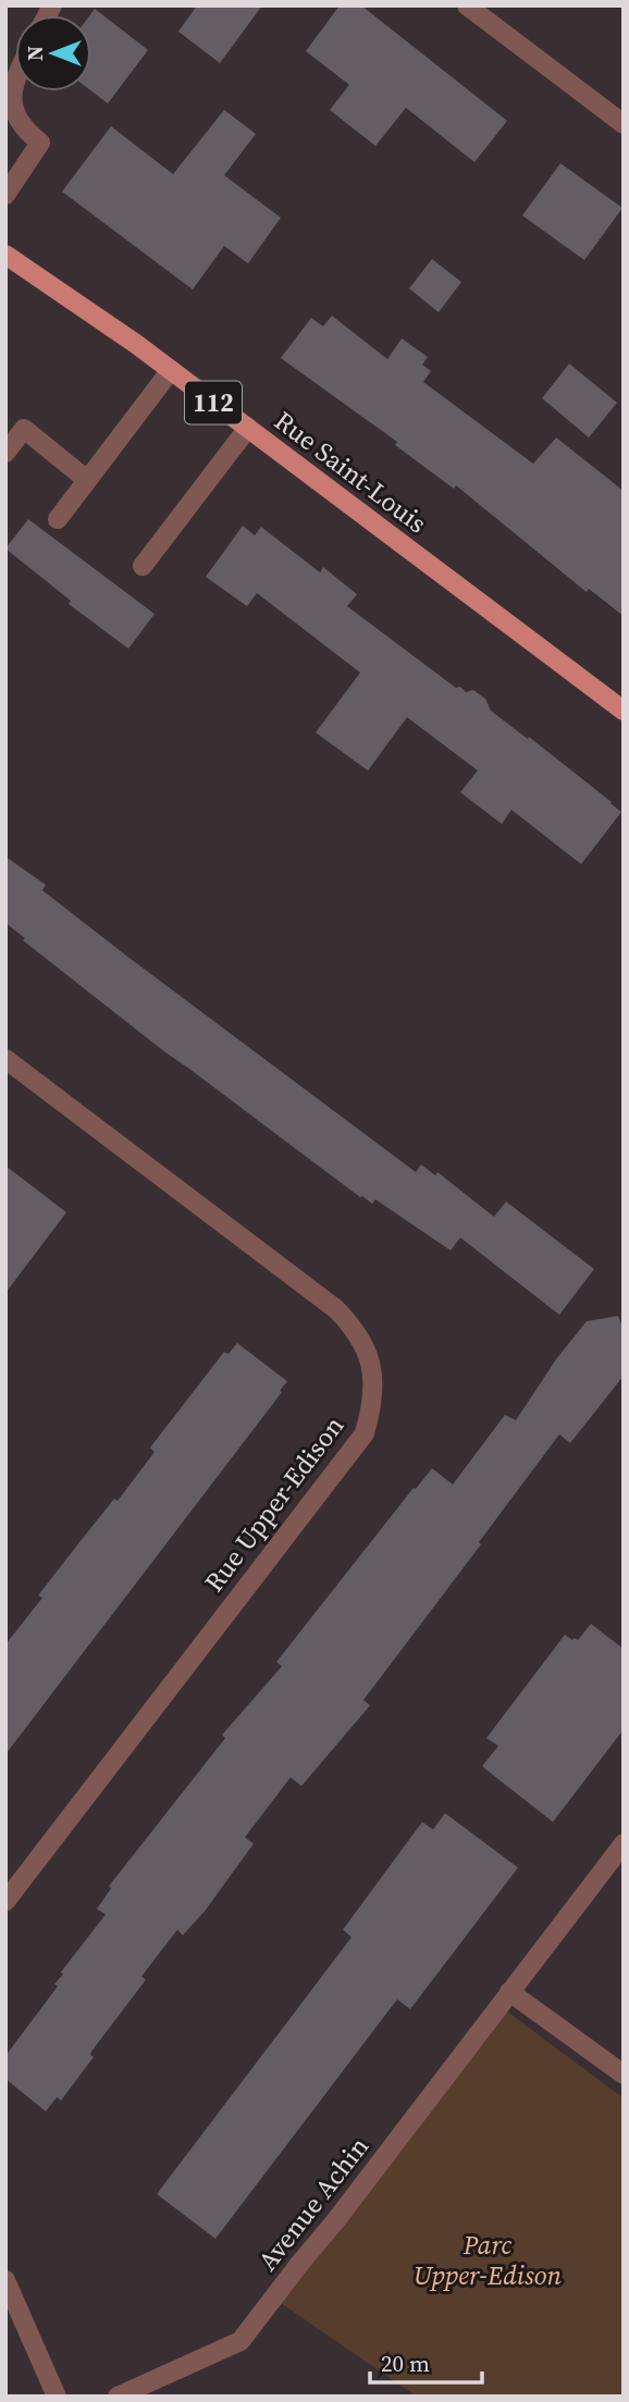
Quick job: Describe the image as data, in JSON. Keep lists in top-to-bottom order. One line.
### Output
{"streets":{"main road":["112","Rue Saint-Louis"],"street":["Rue Upper-Edison","Avenue Achin"]},"parks":["Parc Upper-Edison"],"scale_bar":"20 m","north":"left"}
